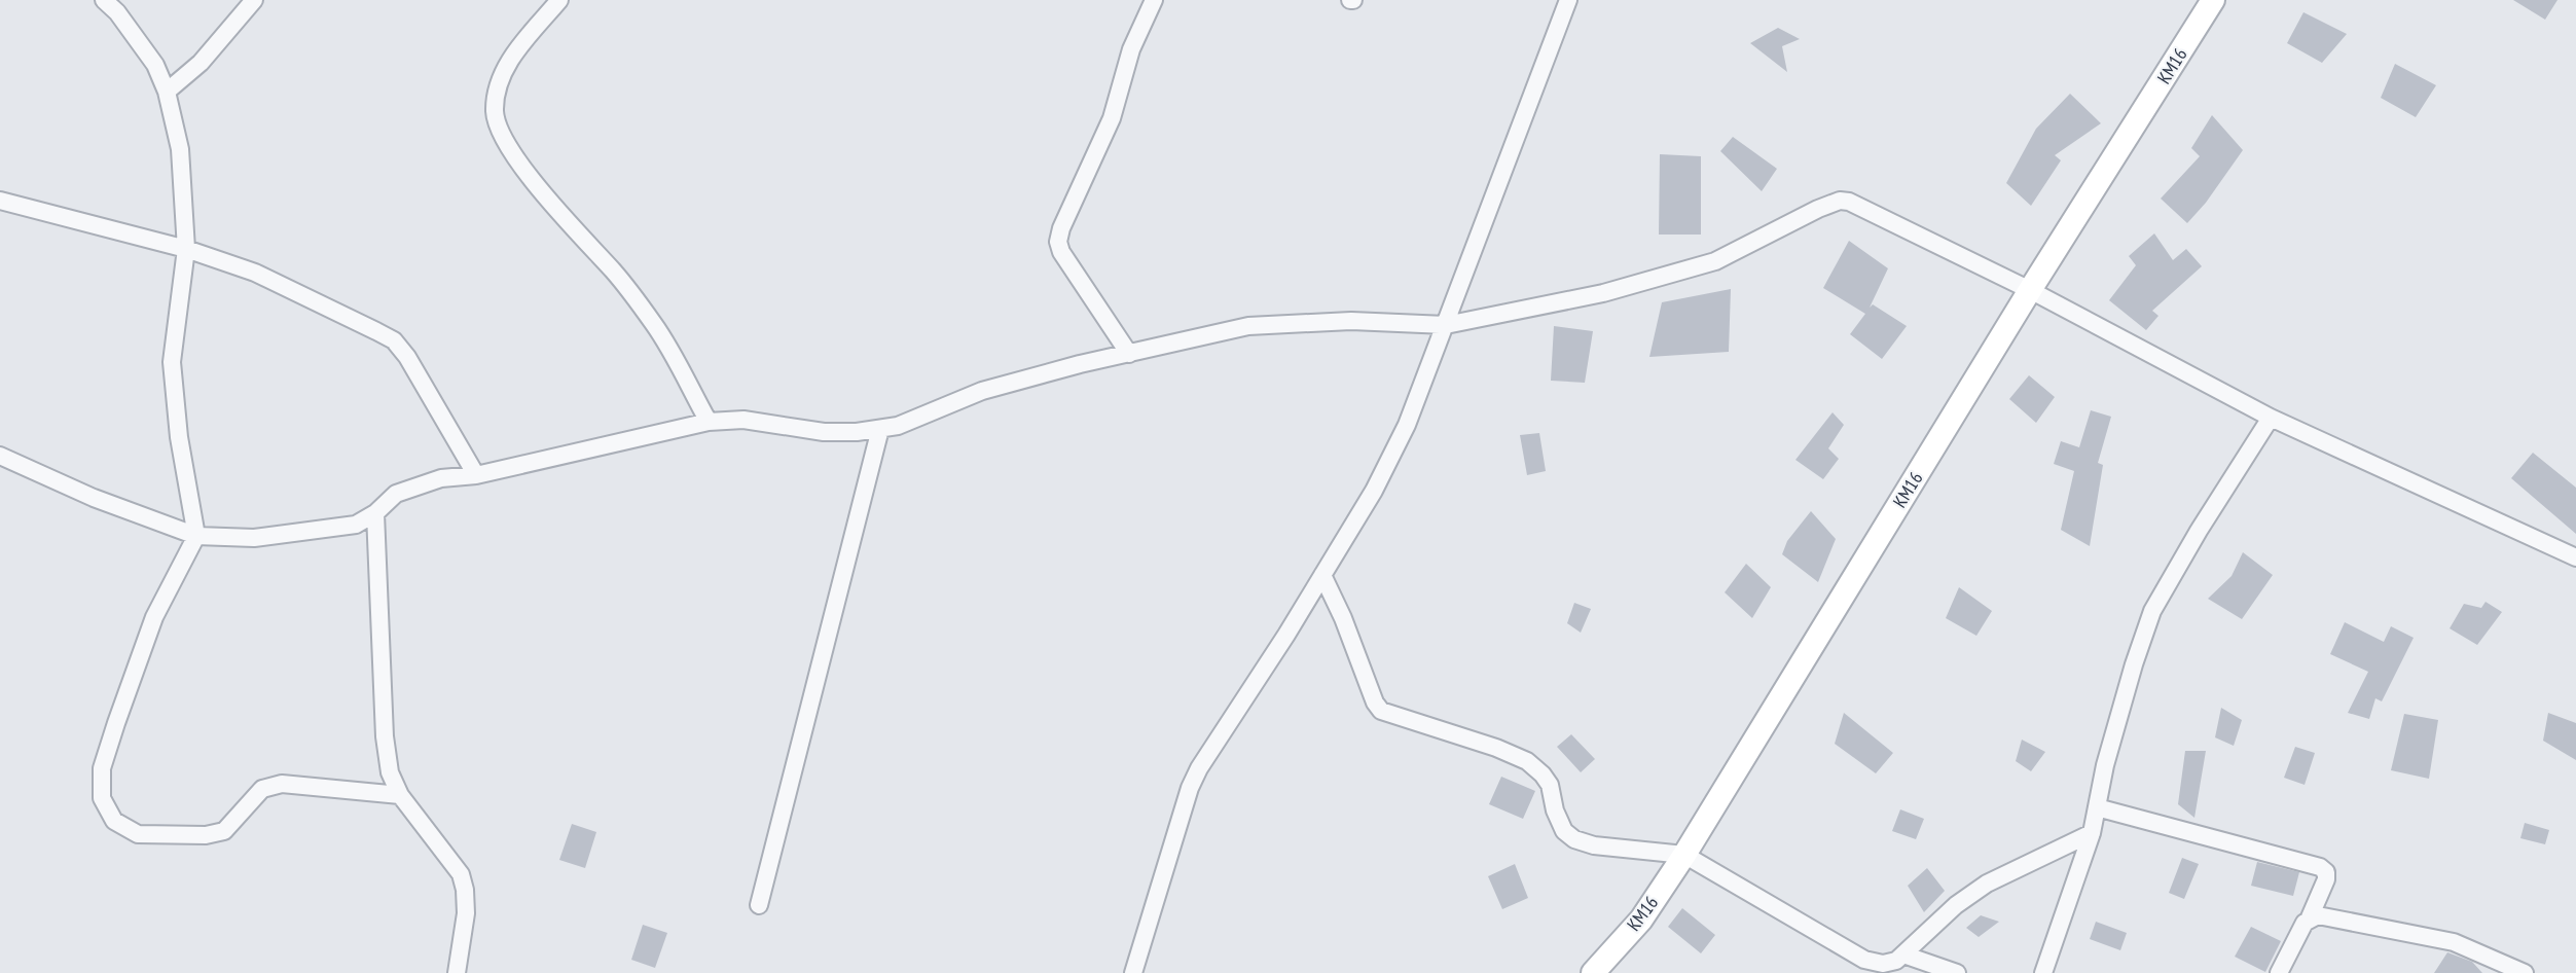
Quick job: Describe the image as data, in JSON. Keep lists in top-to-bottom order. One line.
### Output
{"streets":{"street":["KM16"]}}
